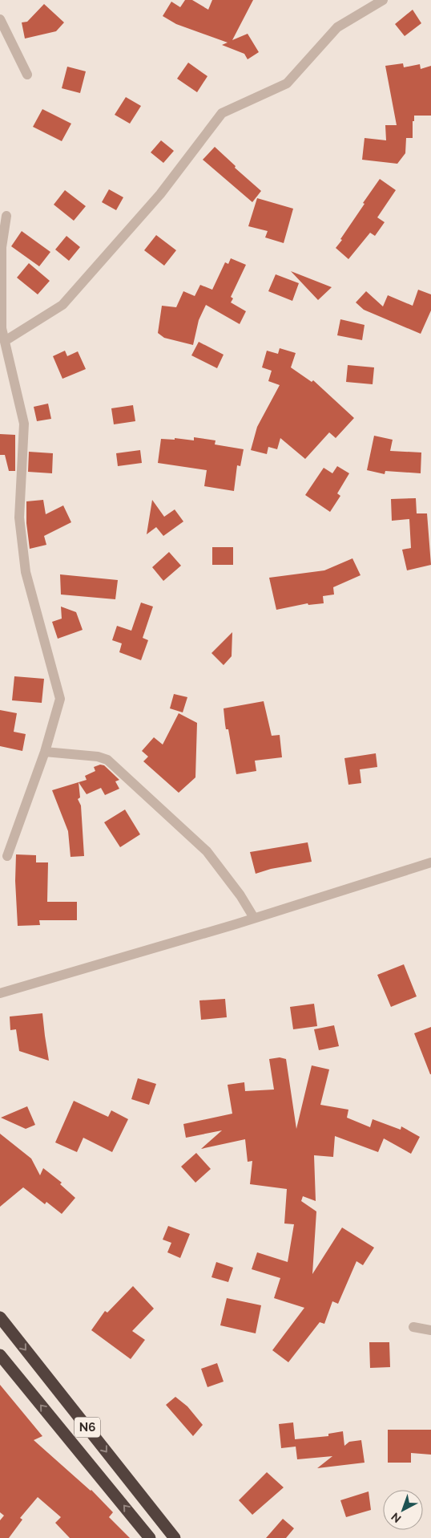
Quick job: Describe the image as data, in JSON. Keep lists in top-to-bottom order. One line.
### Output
{"streets":{"highway":["N6"]},"north":"bottom left"}
